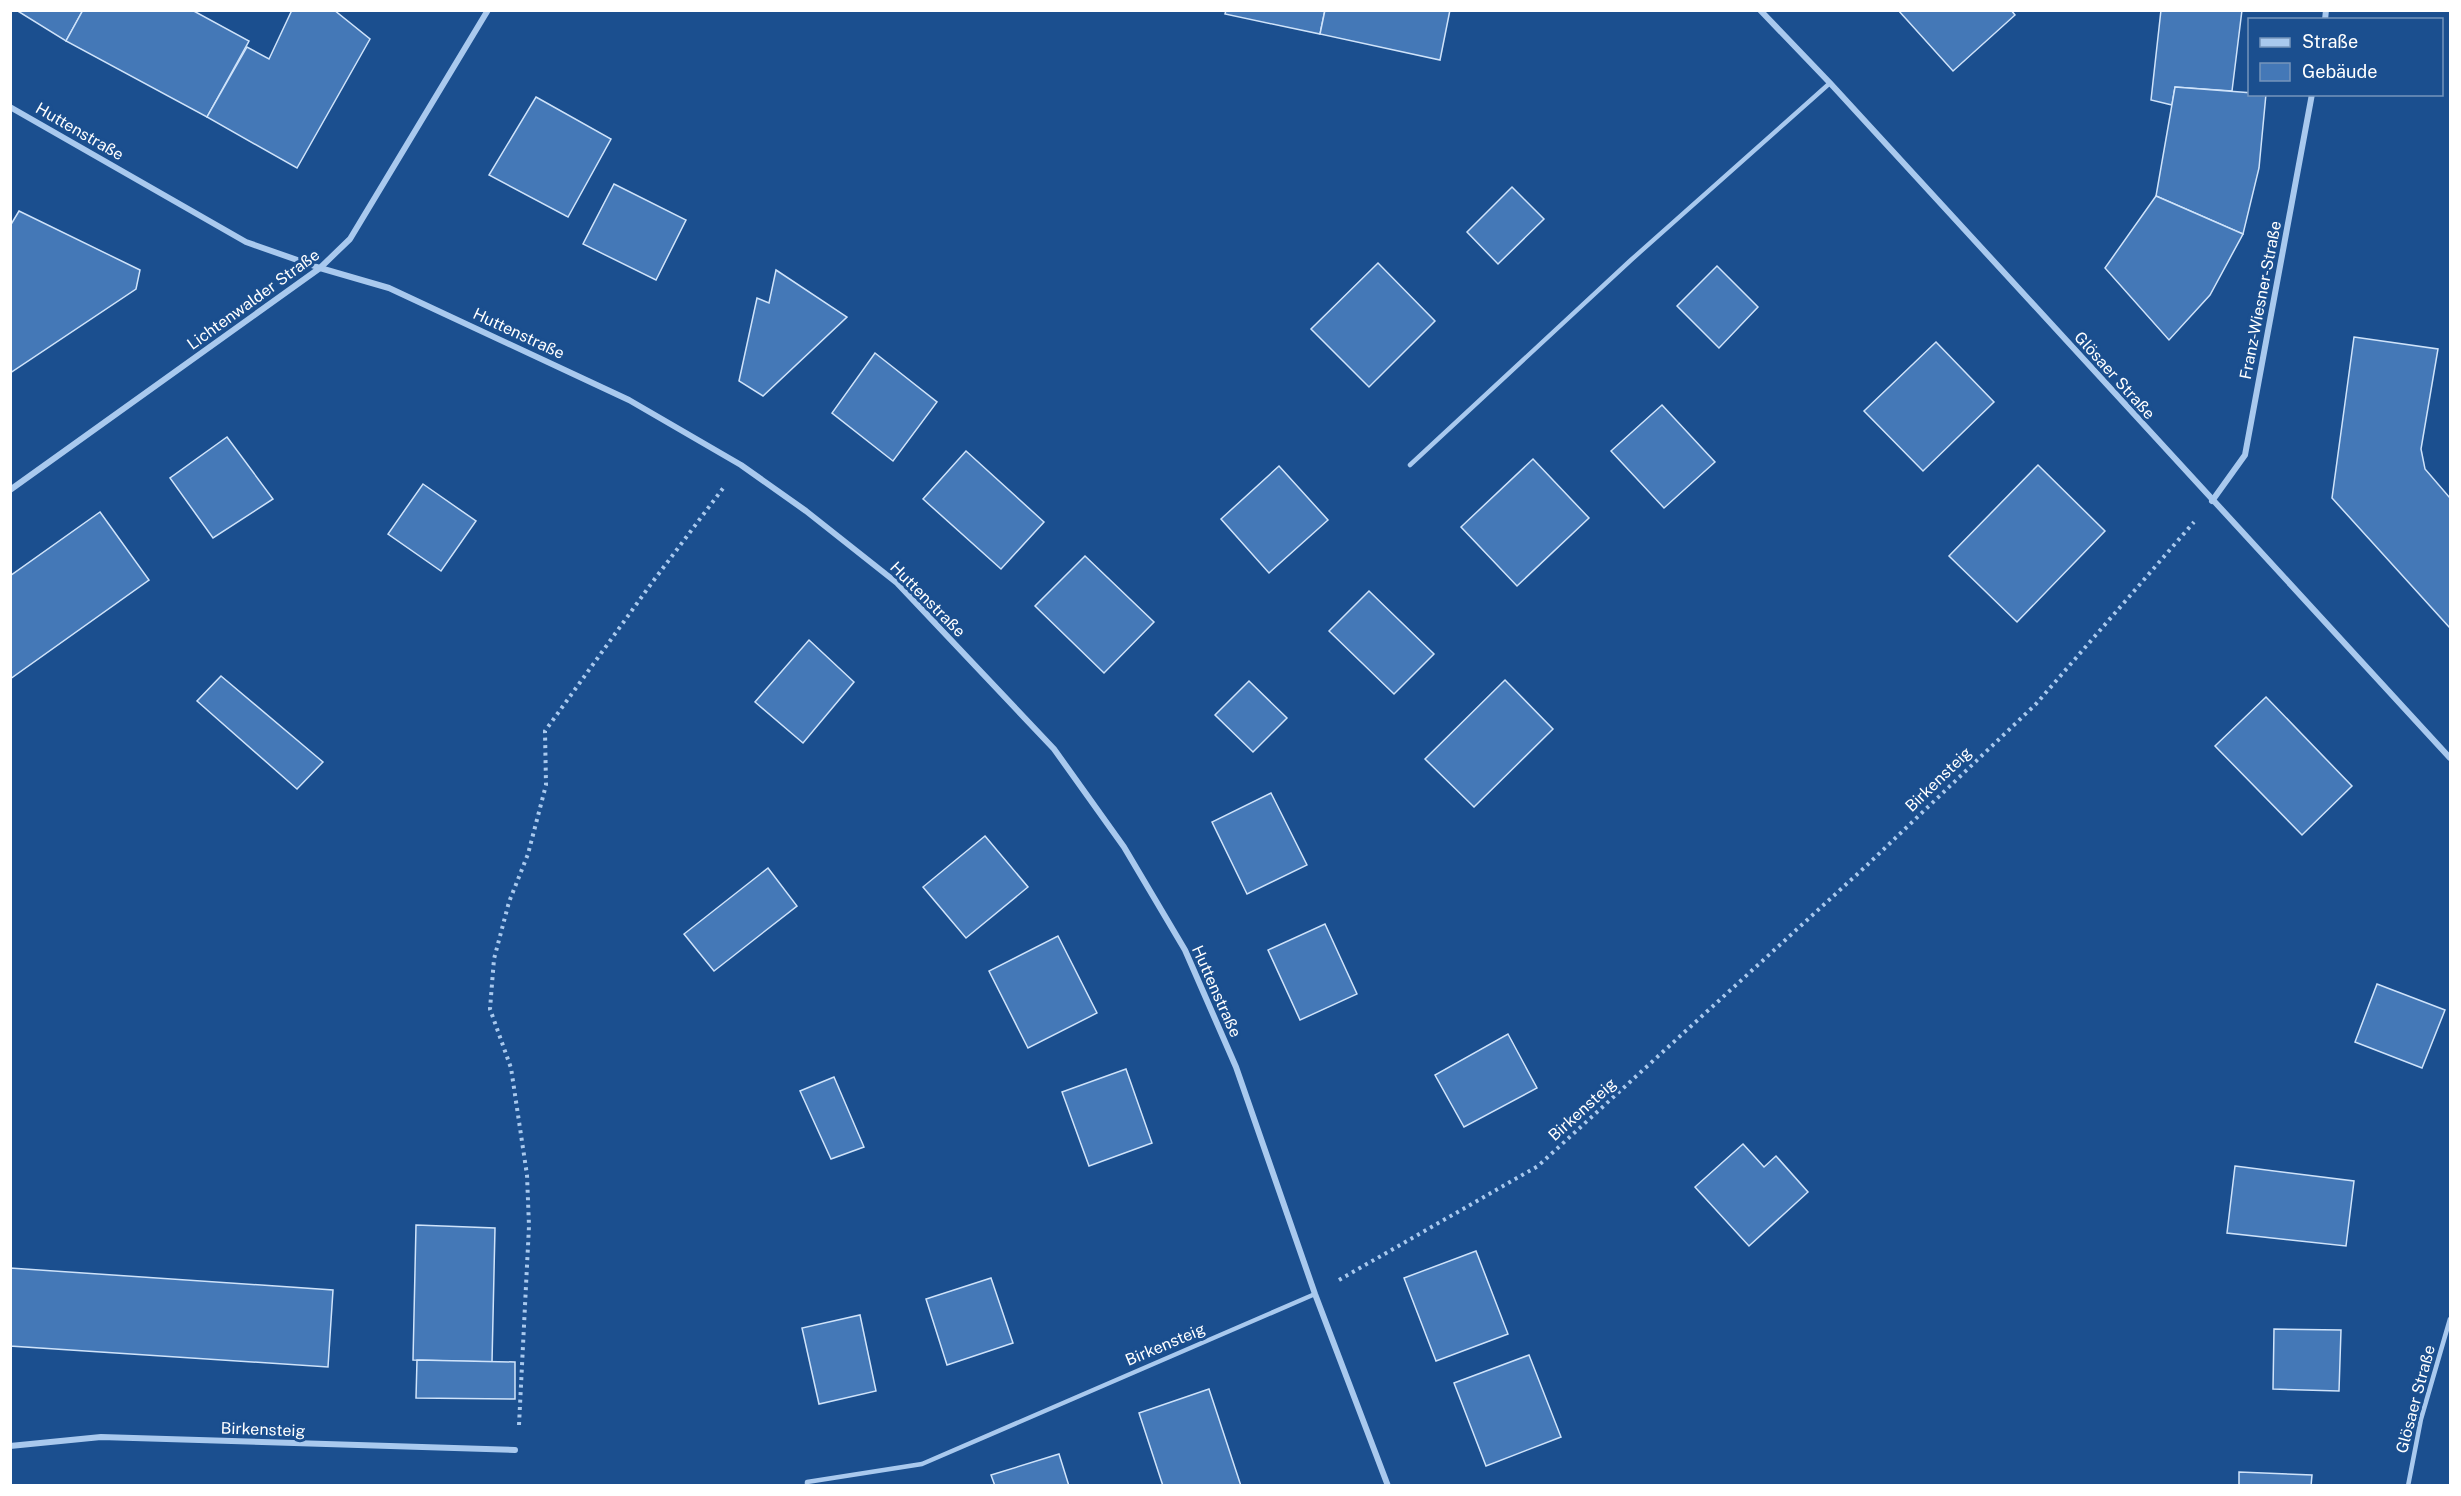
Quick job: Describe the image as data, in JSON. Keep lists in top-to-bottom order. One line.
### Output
{"streets":{"street":["Huttenstraße","Lichtenwalder Straße","Franz-Wiesner-Straße","Glösaer Straße","Birkensteig"]},"crossings":[["Huttenstraße","Lichtenwalder Straße"],["Huttenstraße","Birkensteig"],["Franz-Wiesner-Straße","Glösaer Straße"],["Franz-Wiesner-Straße","Birkensteig"],["Glösaer Straße","Birkensteig"]],"legend":["Straße","Gebäude"]}
